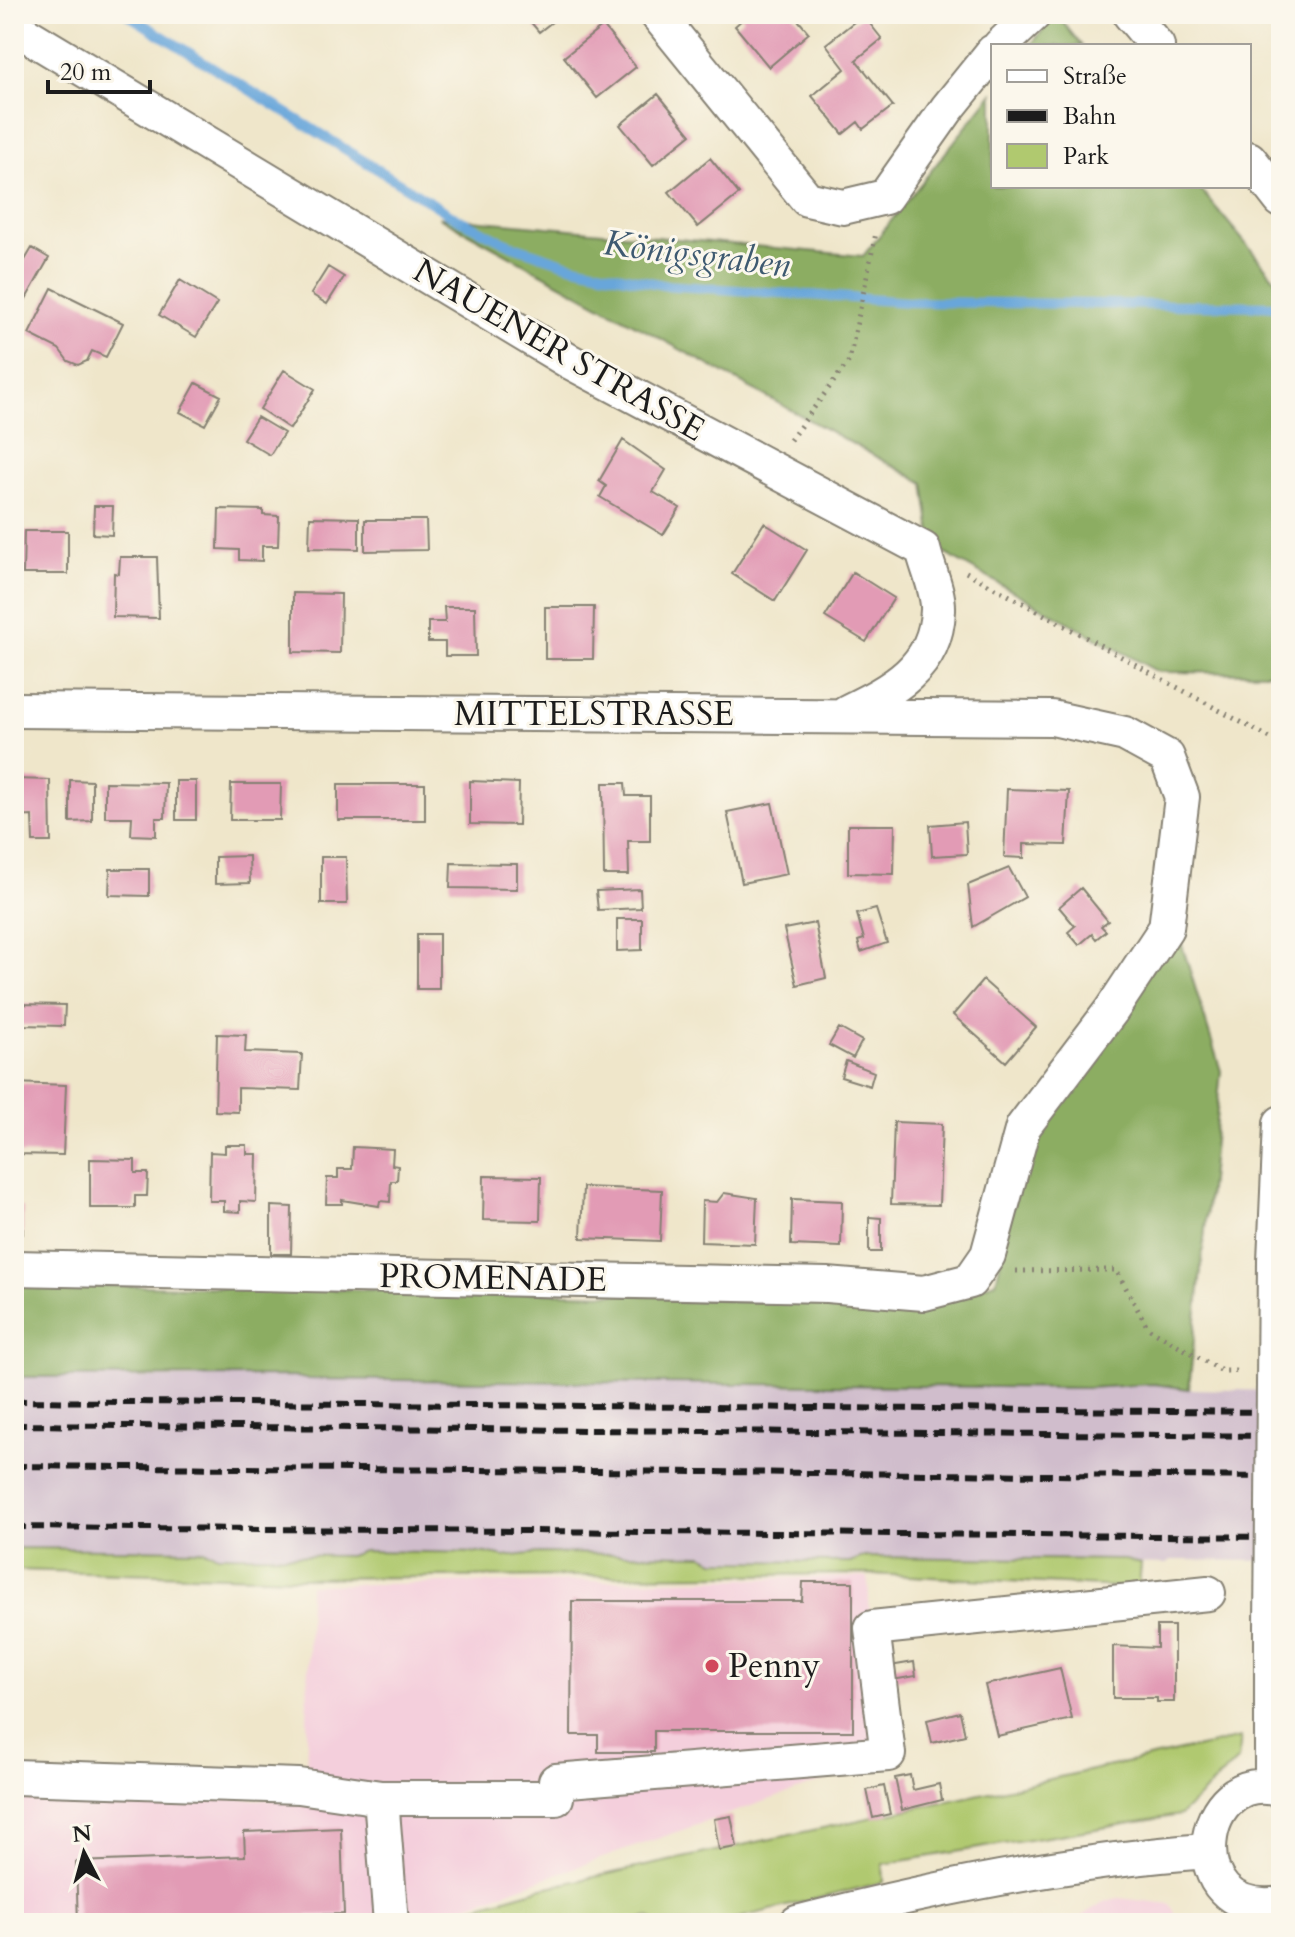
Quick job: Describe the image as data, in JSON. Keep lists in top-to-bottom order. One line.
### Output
{"streets":{"street":["NAUENER STRASSE","MITTELSTRASSE","PROMENADE"]},"crossings":[["MITTELSTRASSE","PROMENADE"]],"water":["Königsgraben"],"places":["Penny"],"legend":["Straße","Bahn","Park"],"scale_bar":"20 m","north":"top"}
